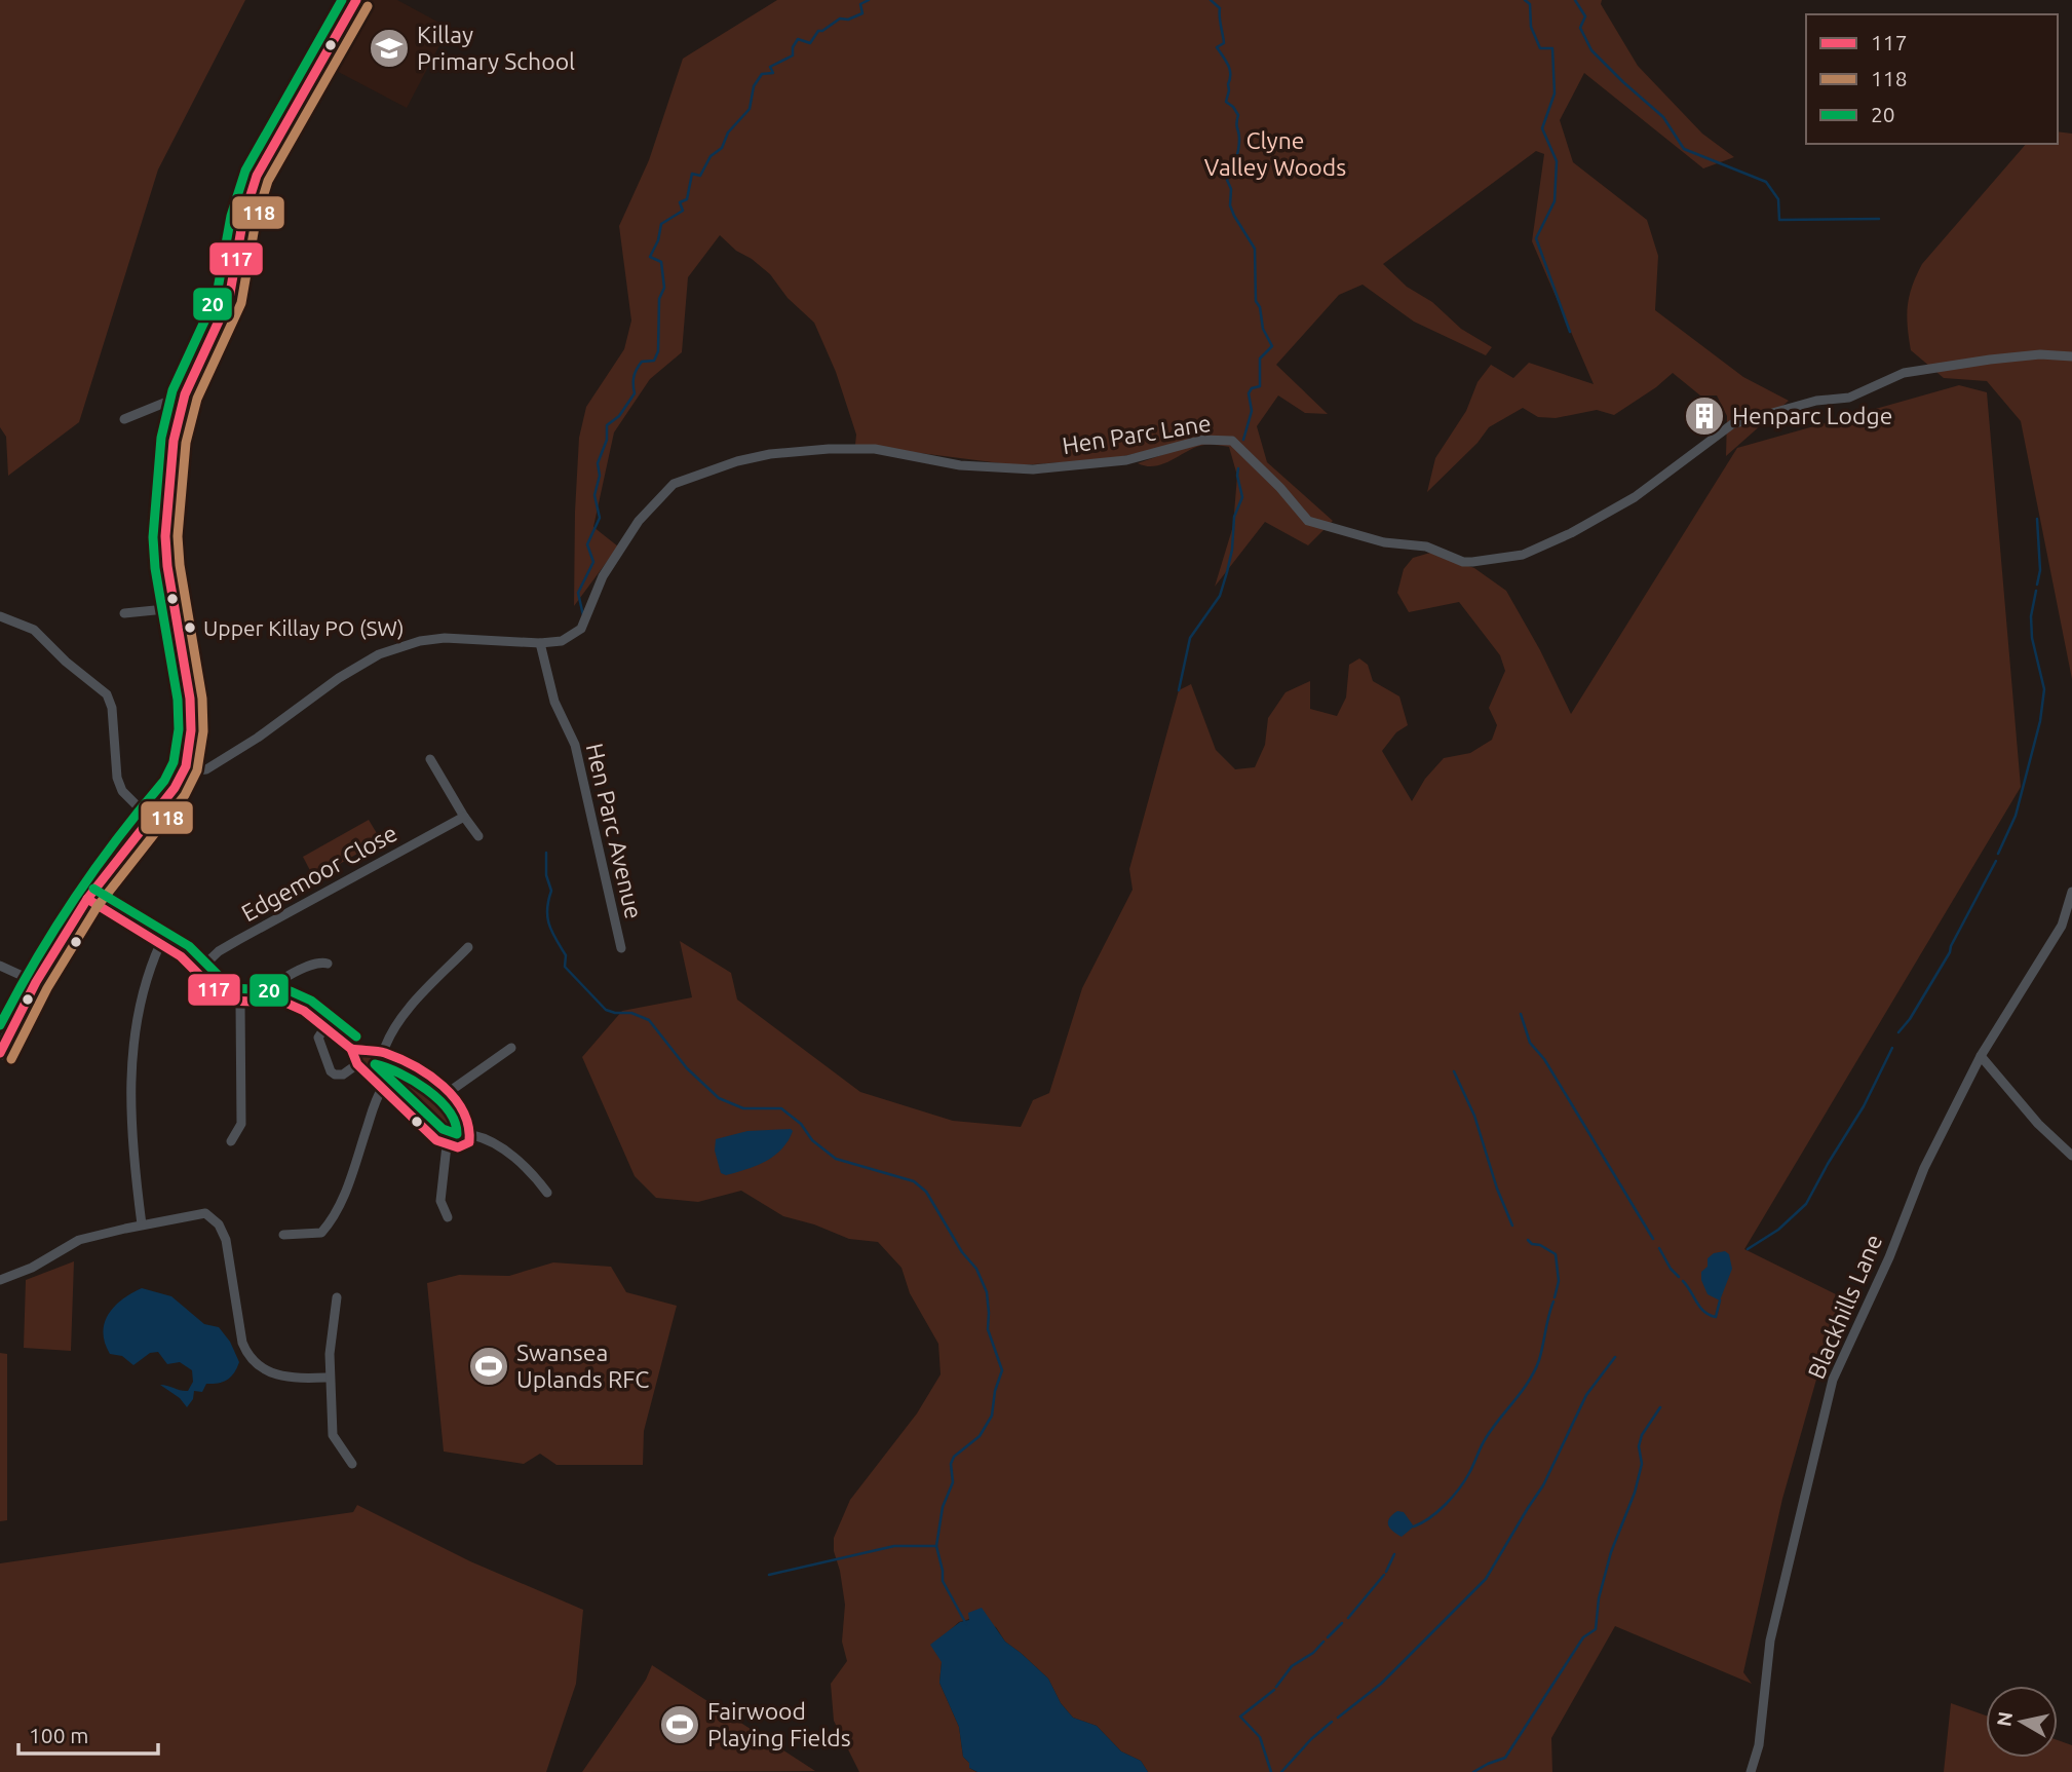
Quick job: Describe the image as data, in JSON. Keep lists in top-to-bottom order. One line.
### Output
{"streets":{"street":["Hen Parc Lane","Hen Parc Avenue","Edgemoor Close","Blackhills Lane"]},"crossings":[["Hen Parc Lane","Hen Parc Avenue"]],"parks":["Clyne Valley Woods"],"places":{"school or university":["Killay Primary School"],"building":["Henparc Lodge"],"other":["Upper Killay PO (SW)"],"sports":["Swansea Uplands RFC","Fairwood Playing Fields"]},"lines":["transit line 117","transit line 20","transit line 118"],"legend":["117","118","20"],"scale_bar":"100 m","north":"left"}
